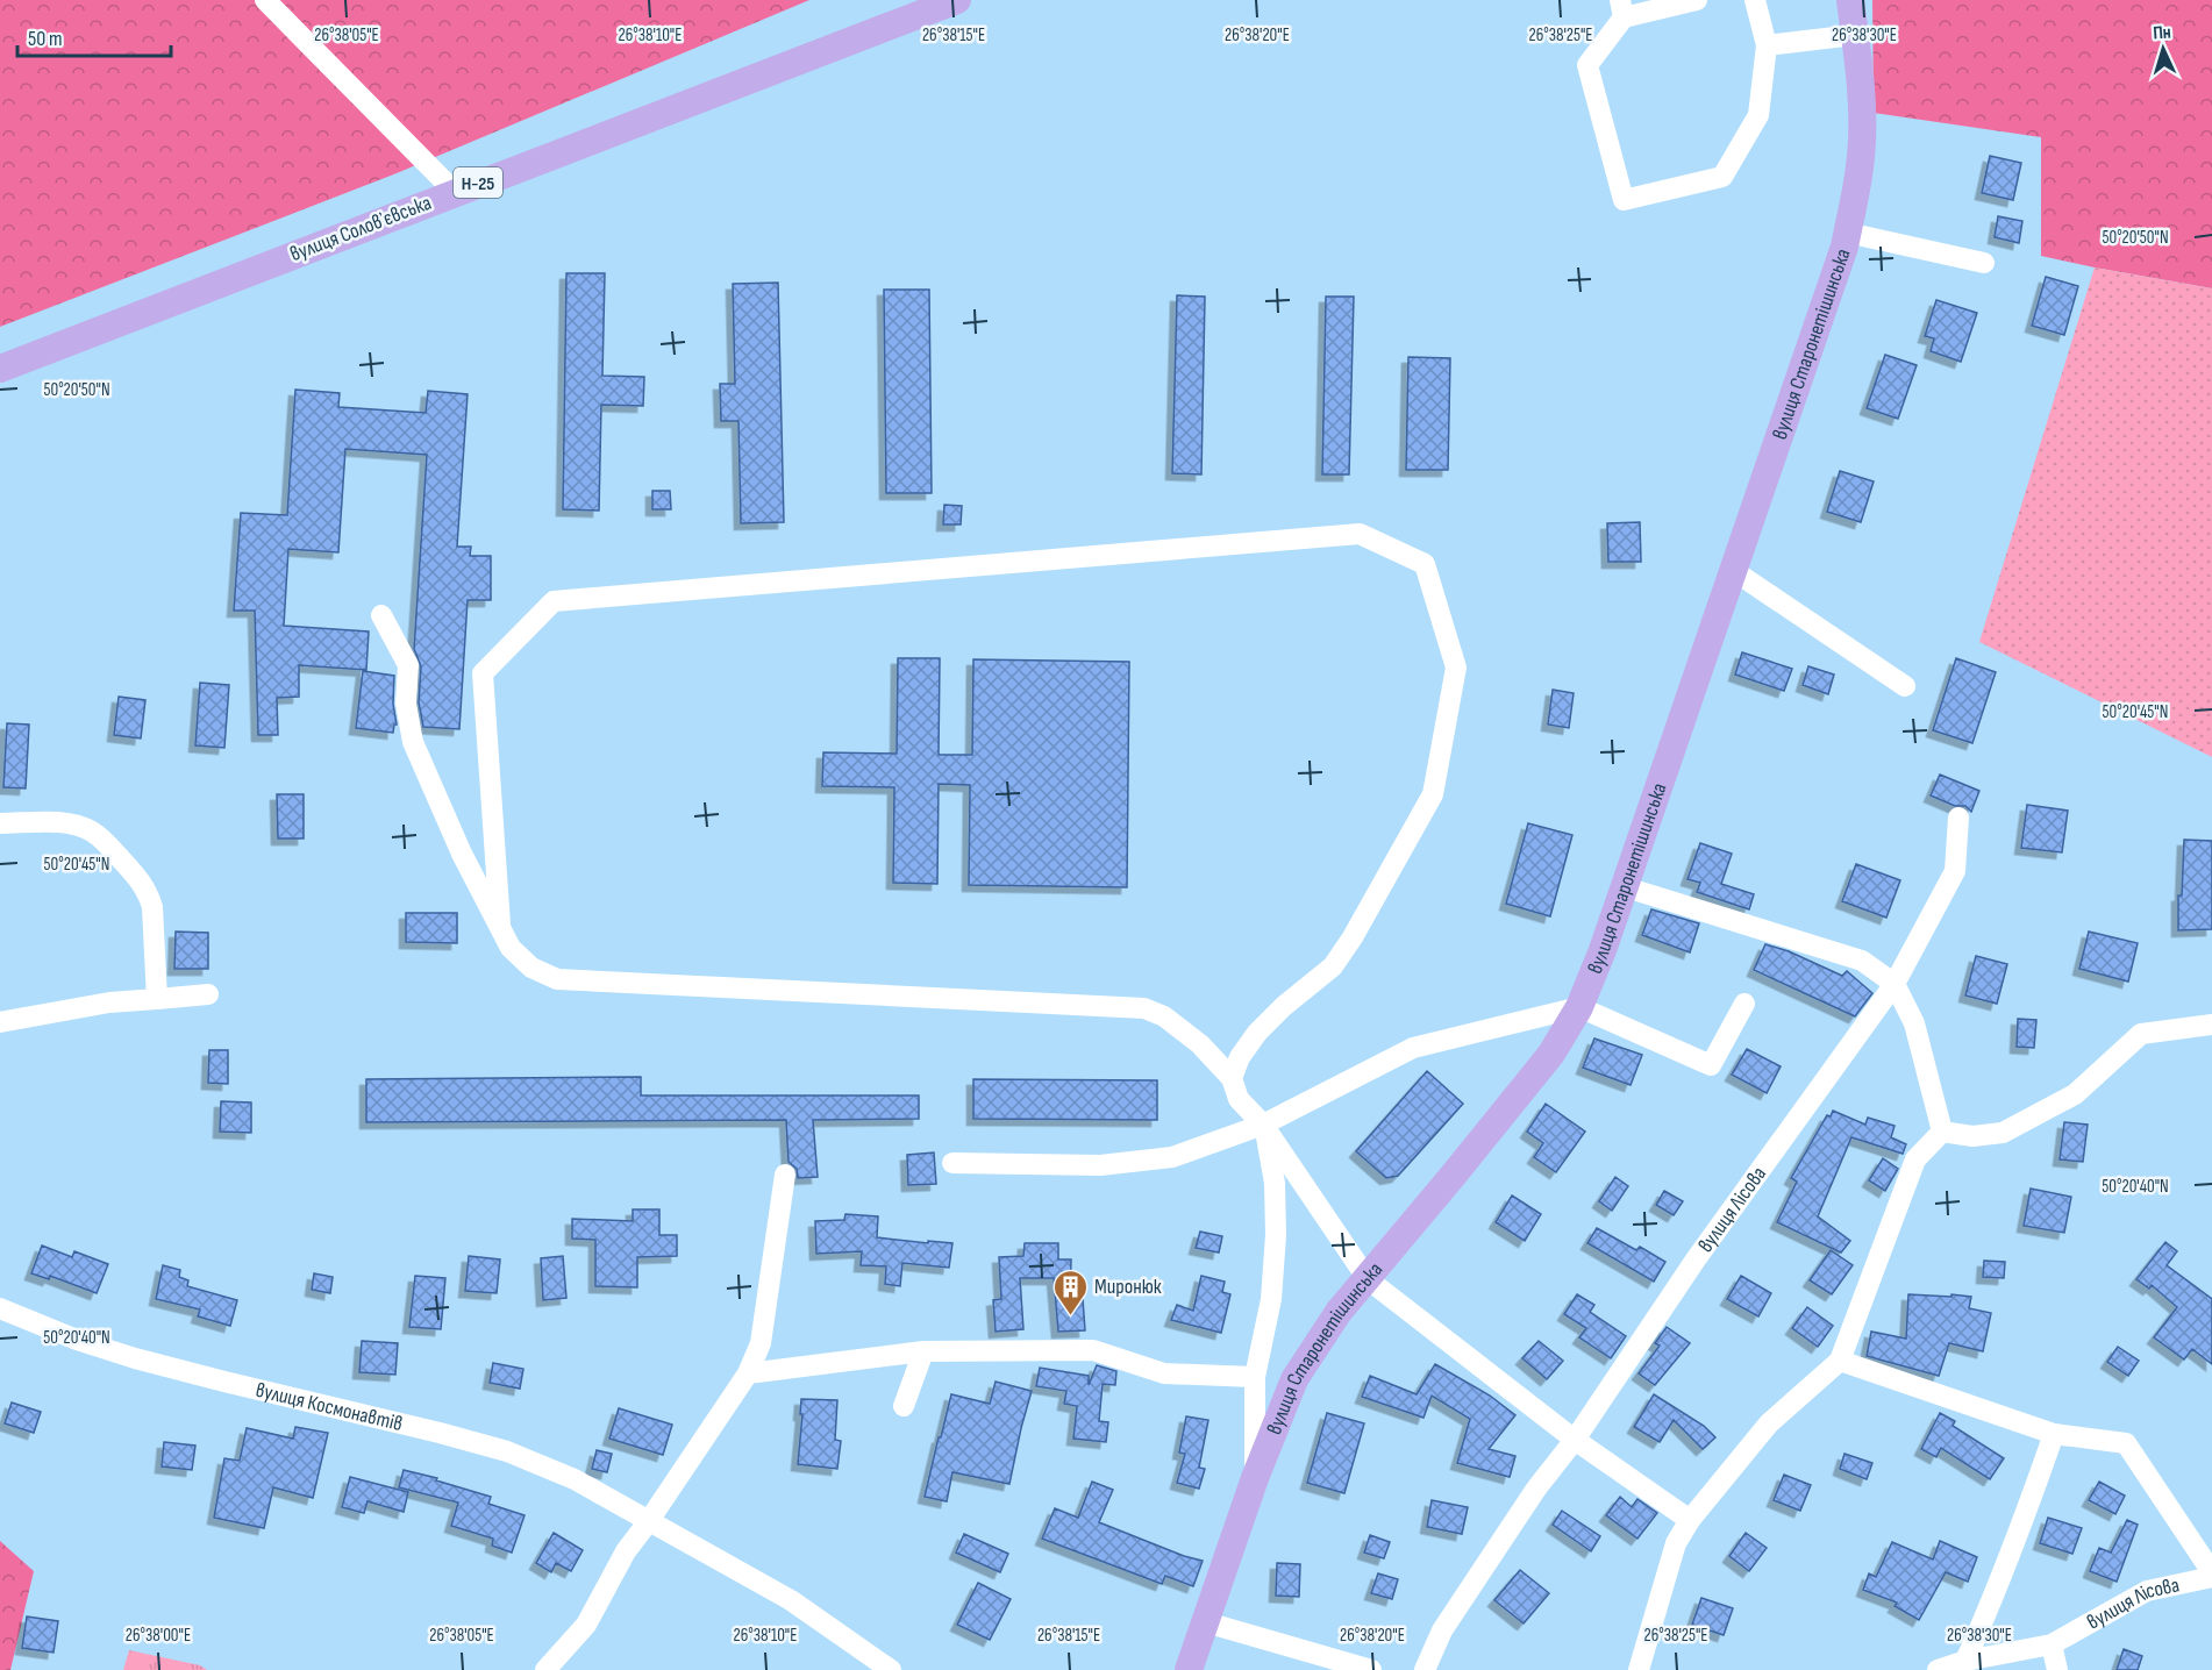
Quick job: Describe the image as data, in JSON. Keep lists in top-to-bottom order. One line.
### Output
{"streets":{"main road":["Н-25","вулиця Соловʼєвська","вулиця Старонетішинська"],"street":["вулиця Лісова","вулиця Космонавтів"]},"places":{"building":["Миронюк"]},"scale_bar":"50 m","north":"top","coordinates":["26°38'05\"E","26°38'10\"E","26°38'15\"E","26°38'20\"E","26°38'25\"E","26°38'30\"E","50°20'50\"N","50°20'45\"N","50°20'40\"N","26°38'00\"E"]}
